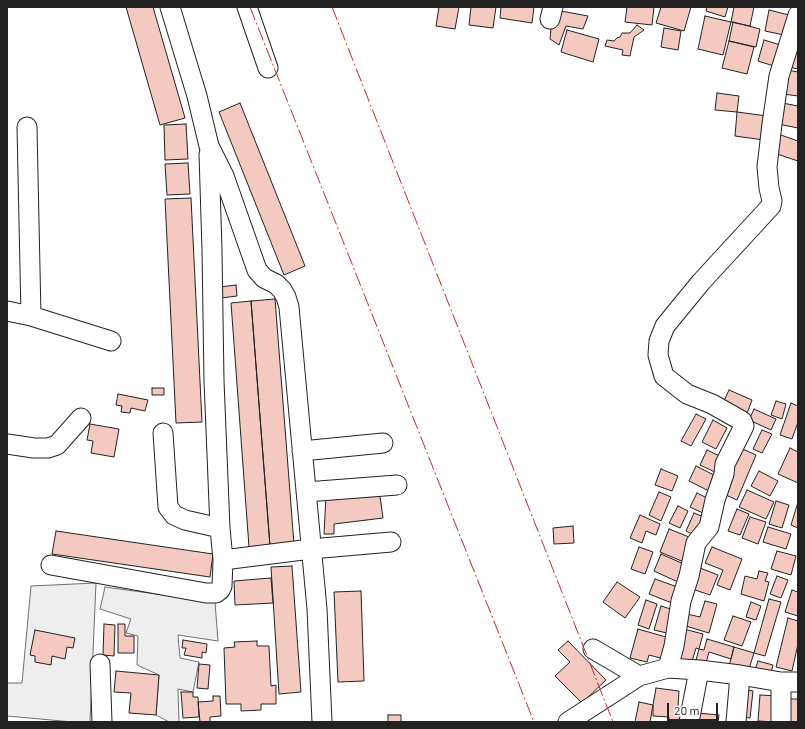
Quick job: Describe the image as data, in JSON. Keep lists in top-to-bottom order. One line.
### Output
{"scale_bar":"20 m"}
